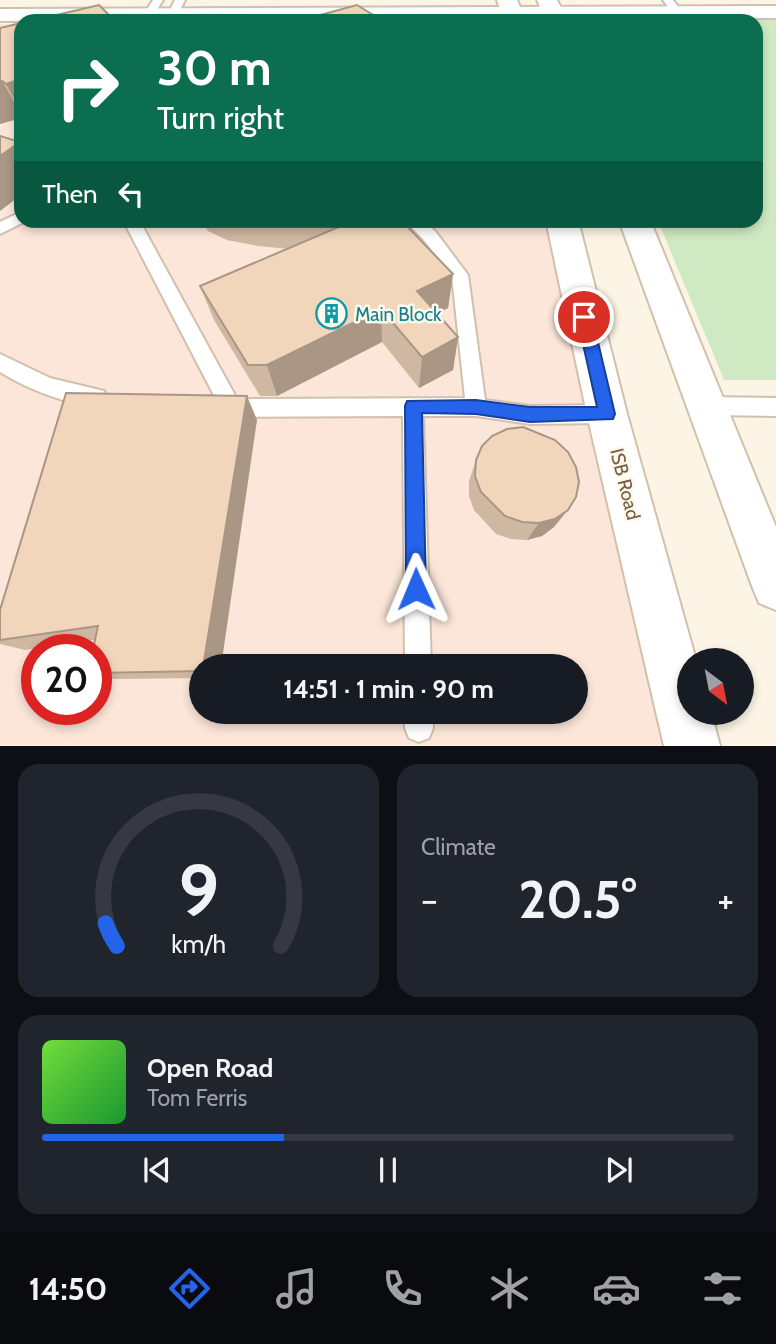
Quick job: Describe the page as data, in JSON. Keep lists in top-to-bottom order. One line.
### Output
{"streets":{"street":["ISB Road"]},"places":{"building":["Main Block"]},"north":"bottom right","page":{"turn":["30 m","Turn right"],"then":"Then","limit":"20","trip":"14:51 · 1 min · 90 m","tile":"Climate","heat":["−","20.5°","+"],"song":["Open Road","Tom Ferris"],"tabs":"14:50","gauge":["9","km/h"]}}
